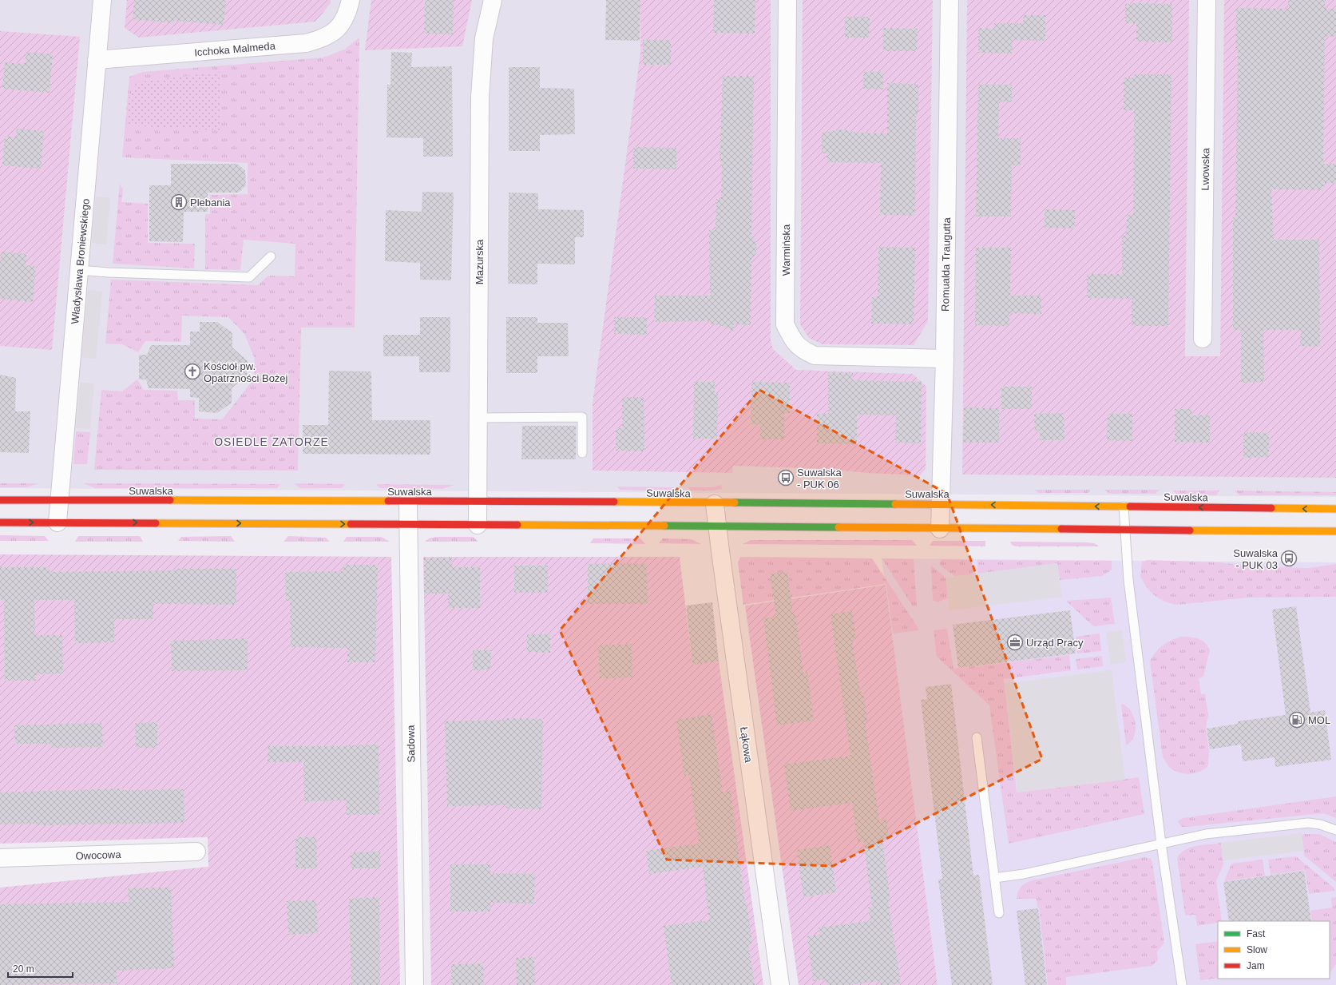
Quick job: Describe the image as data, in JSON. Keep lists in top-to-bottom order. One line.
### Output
{"streets":{"street":["Icchoka Malmeda","Lwowska","Warmińska","Władysława Broniewskiego","Mazurska","Romualda Traugutta","Suwalska","Sadowa","Łąkowa","Owocowa"]},"crossings":[["Icchoka Malmeda","Władysława Broniewskiego"],["Warmińska","Romualda Traugutta"],["Władysława Broniewskiego","Suwalska"],["Mazurska","Suwalska"],["Romualda Traugutta","Suwalska"],["Suwalska","Sadowa"],["Suwalska","Łąkowa"]],"districts":["OSIEDLE ZATORZE"],"places":{"building":["Plebania"],"church":["Kościół pw. Opatrzności Bożej"],"bus stop":["Suwalska - PUK 06","Suwalska - PUK 03"],"office":["Urząd Pracy"],"fuel station":["MOL"]},"legend":["Fast","Slow","Jam"],"scale_bar":"20 m"}
